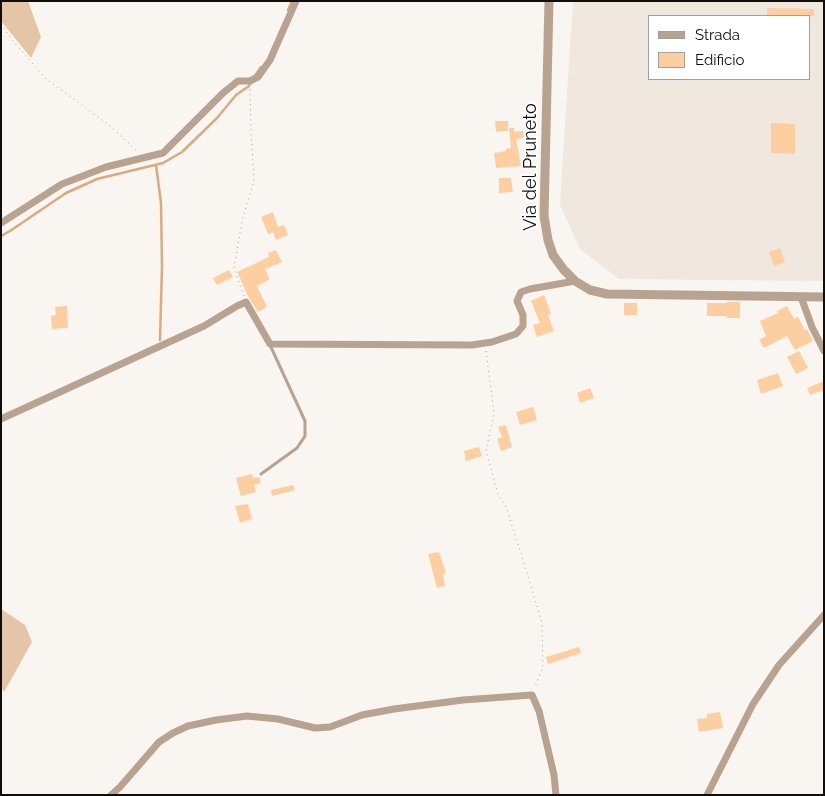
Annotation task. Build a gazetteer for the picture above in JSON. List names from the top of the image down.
{
  "streets": {
    "street": ["Via del Pruneto"]
  },
  "legend": ["Strada", "Edificio"]
}
